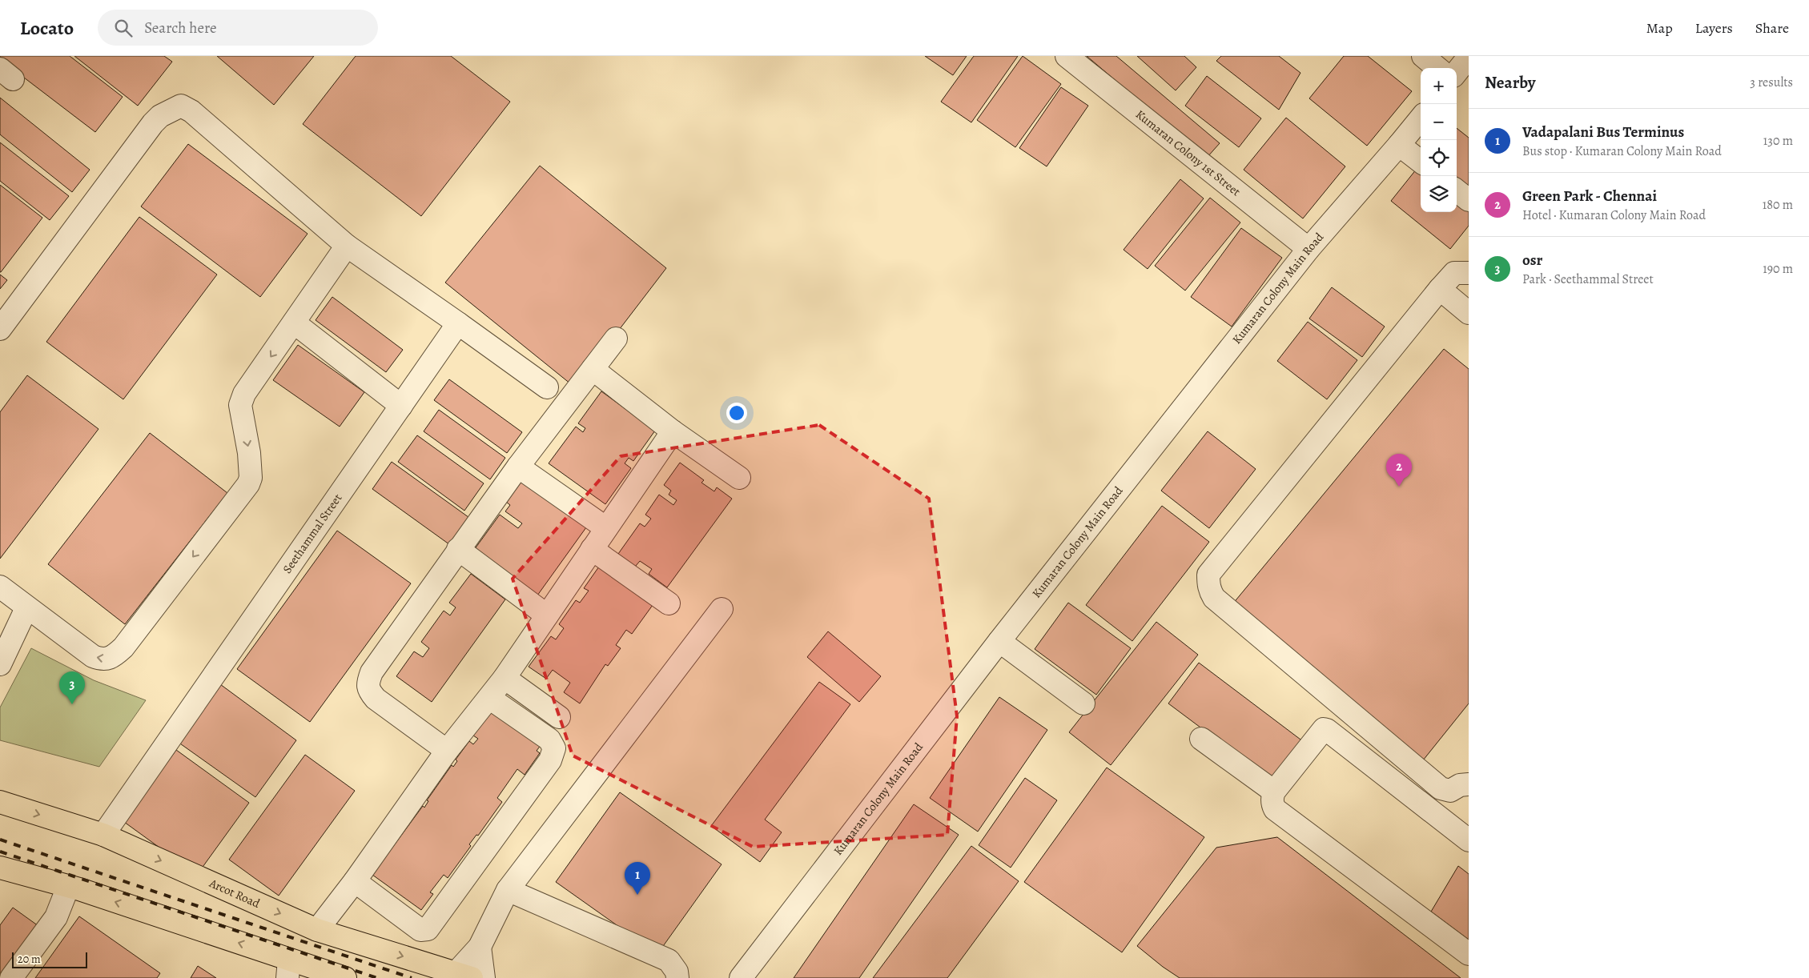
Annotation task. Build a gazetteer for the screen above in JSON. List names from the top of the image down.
{
  "streets": {
    "main road": ["Arcot Road"],
    "street": ["Kumaran Colony 1st Street", "Kumaran Colony Main Road", "Seethammal Street"]
  },
  "crossings": [
    ["Kumaran Colony 1st Street", "Kumaran Colony Main Road"],
    ["Seethammal Street", "Arcot Road"]
  ],
  "scale_bar": "20 m",
  "page": {
    "header": "Locato",
    "search": "Search here",
    "nav": ["Map", "Layers", "Share"],
    "heading": ["Nearby", "3 results"],
    "map_buttons": ["+", "−"],
    "list": [
      {
        "mark": "1",
        "name": "Vadapalani Bus Terminus",
        "note": "Bus stop · Kumaran Colony Main Road",
        "value": "130 m"
      },
      {
        "mark": "2",
        "name": "Green Park - Chennai",
        "note": "Hotel · Kumaran Colony Main Road",
        "value": "180 m"
      },
      {
        "mark": "3",
        "name": "osr",
        "note": "Park · Seethammal Street",
        "value": "190 m"
      }
    ],
    "pins": ["2", "3", "1"],
    "scale": "20 m"
  }
}
